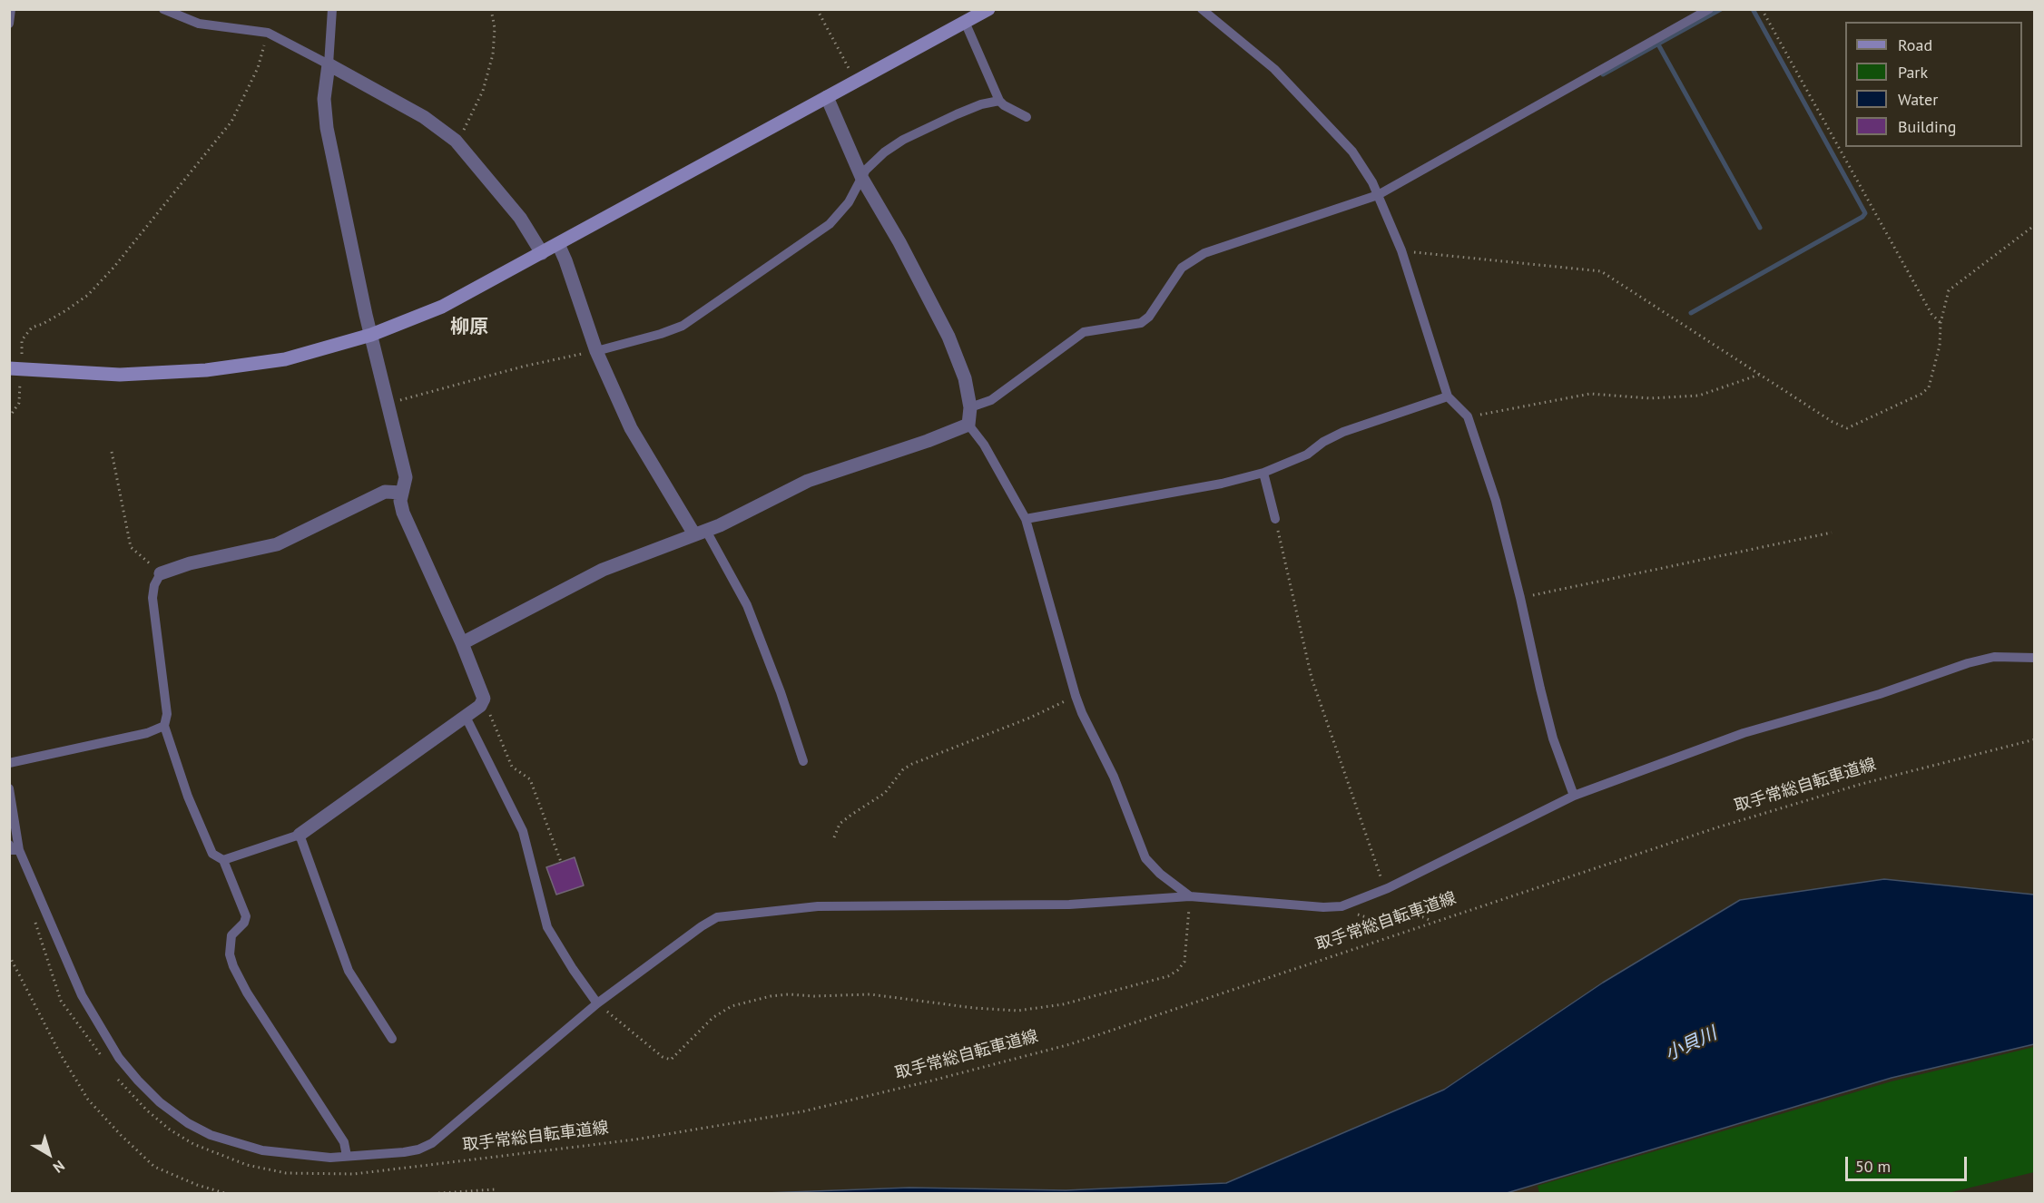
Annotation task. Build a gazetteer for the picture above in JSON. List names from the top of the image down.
{
  "streets": {
    "path": ["取手常総自転車道線"]
  },
  "districts": ["柳原"],
  "water": ["小貝川"],
  "legend": [
    "Road",
    "Park",
    "Water",
    "Building"
  ],
  "scale_bar": "50 m",
  "north": "bottom right"
}
